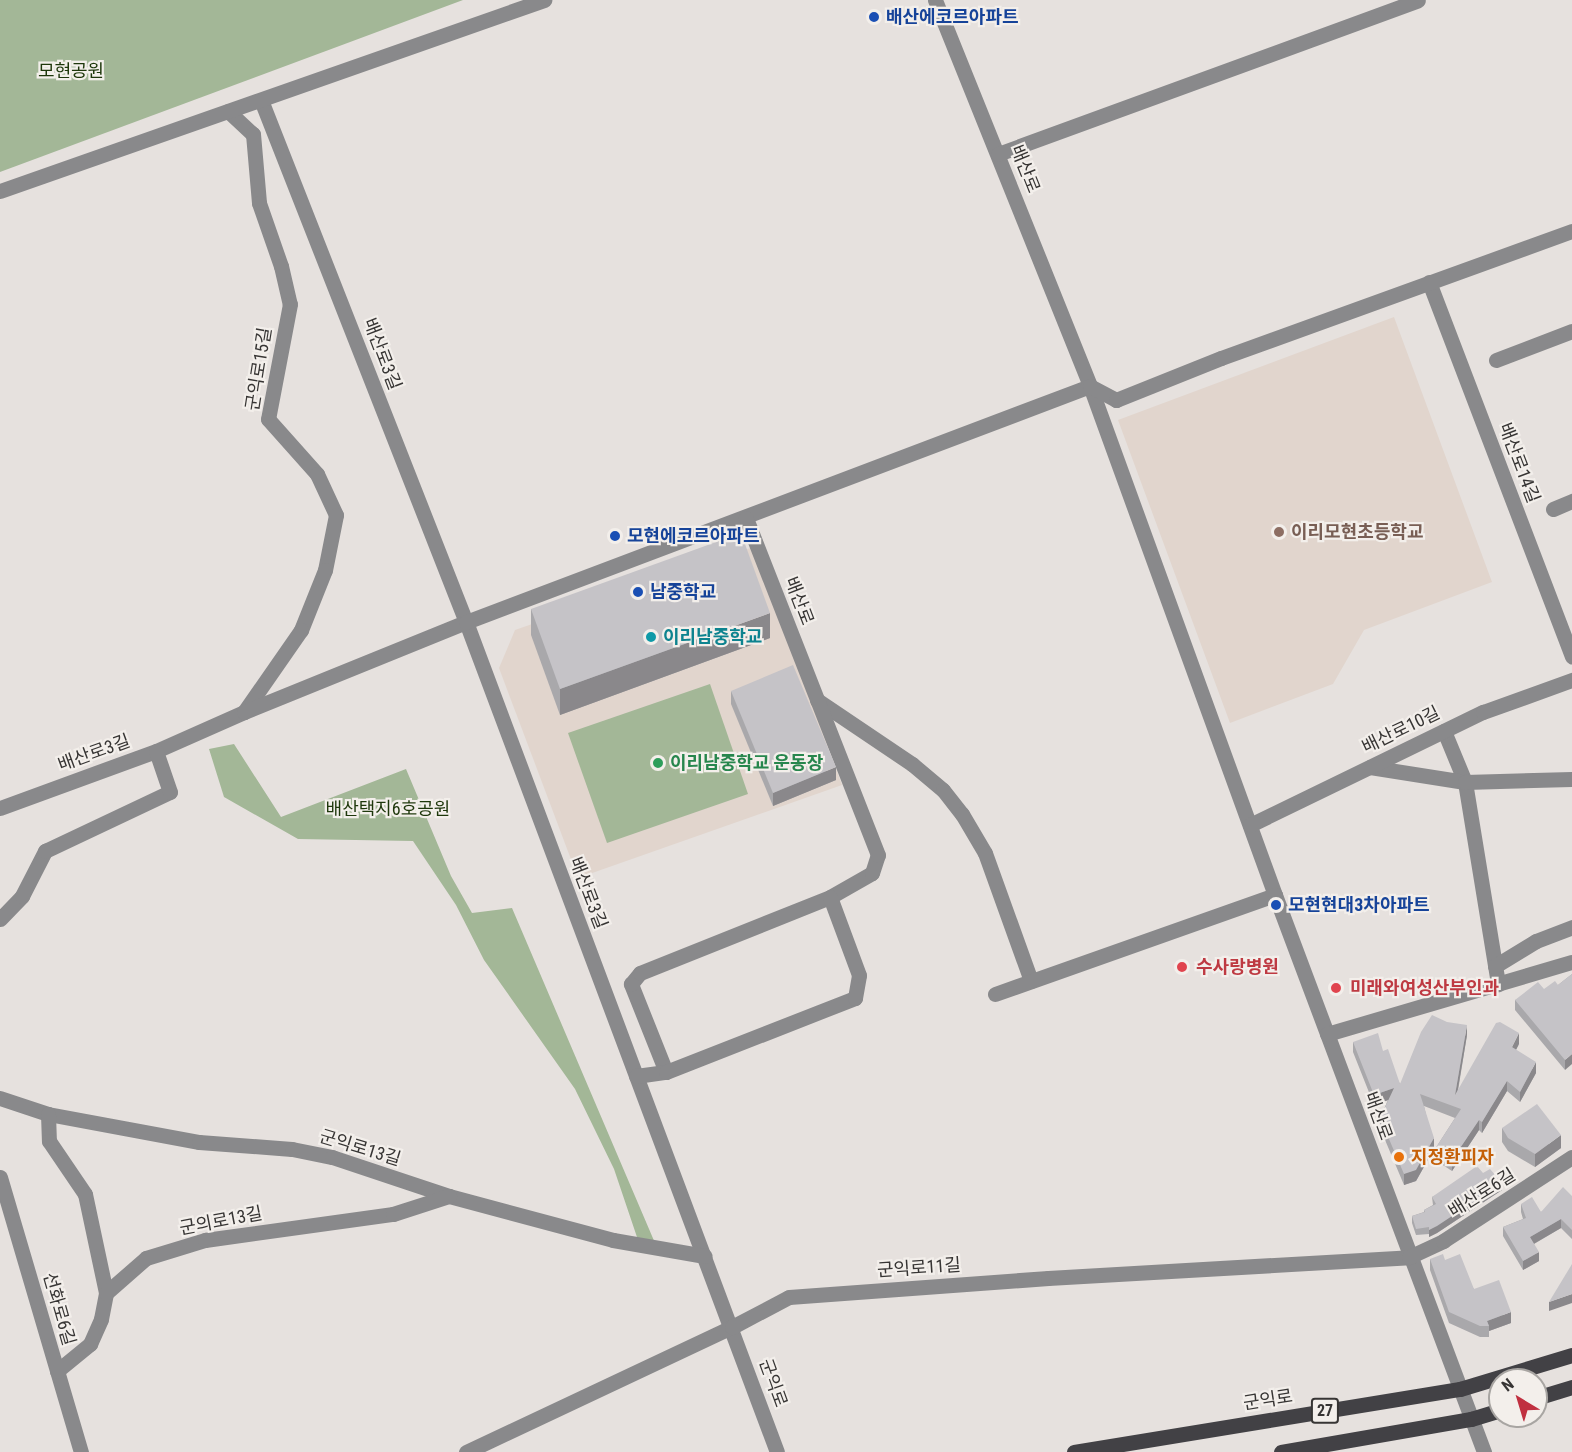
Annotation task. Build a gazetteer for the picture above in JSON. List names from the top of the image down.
{
  "streets": {
    "main road": ["군익로", "27"],
    "street": [
      "배산로",
      "배산로3길",
      "군익로15길",
      "배산로14길",
      "배산로10길",
      "군익로13길",
      "배산로6길",
      "군의로13길",
      "군익로11길",
      "선화로6길"
    ]
  },
  "crossings": [
    ["배산로", "배산로3길"],
    ["배산로", "배산로10길"],
    ["배산로", "배산로6길"],
    ["배산로", "군익로11길"],
    ["배산로", "군익로"],
    ["배산로", "27"],
    ["배산로3길", "군익로15길"],
    ["배산로3길", "군익로13길"],
    ["배산로3길", "군익로11길"],
    ["배산로3길", "군익로"],
    ["군익로13길", "군의로13길"],
    ["배산로6길", "군익로11길"],
    ["군익로11길", "군익로"]
  ],
  "parks": ["모현공원", "배산택지6호공원"],
  "places": [
    "배산에코르아파트",
    "이리모현초등학교",
    "모현에코르아파트",
    "남중학교",
    "이리남중학교",
    "이리남중학교 운동장",
    "모현현대3차아파트",
    "수사랑병원",
    "미래와여성산부인과",
    "지정환피자"
  ],
  "north": "top left"
}
